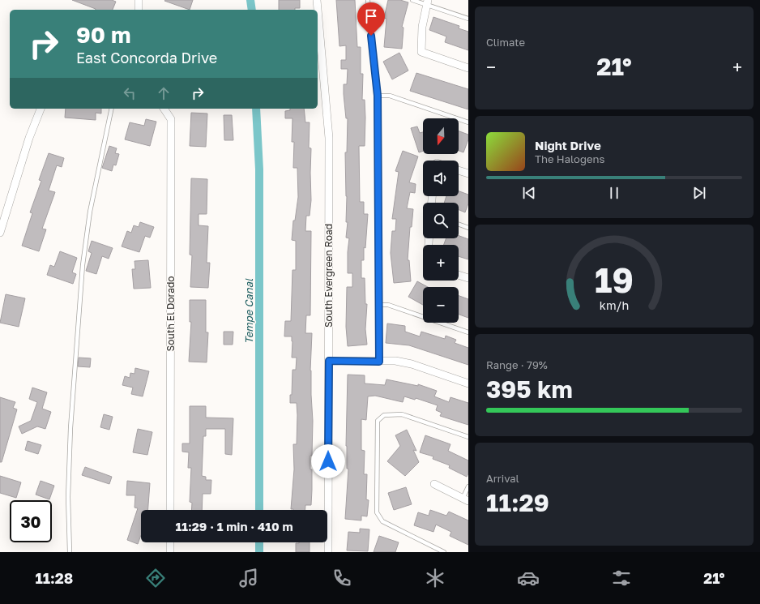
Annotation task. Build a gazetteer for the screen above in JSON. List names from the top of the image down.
{
  "streets": {
    "street": ["South Evergreen Road", "South El Dorado"]
  },
  "water": ["Tempe Canal"],
  "north": "bottom",
  "page": {
    "tile": [
      "Climate",
      ["Range · 79%", "395 km"],
      ["Arrival", "11:29"]
    ],
    "turn": ["90 m", "East Concorda Drive"],
    "heat": ["−", "21°", "+"],
    "map_buttons": ["+", "−"],
    "song": ["Night Drive", "The Halogens"],
    "limit": "30",
    "trip": "11:29 · 1 min · 410 m",
    "tabs": ["11:28", "21°"],
    "gauge": ["19", "km/h"]
  }
}
